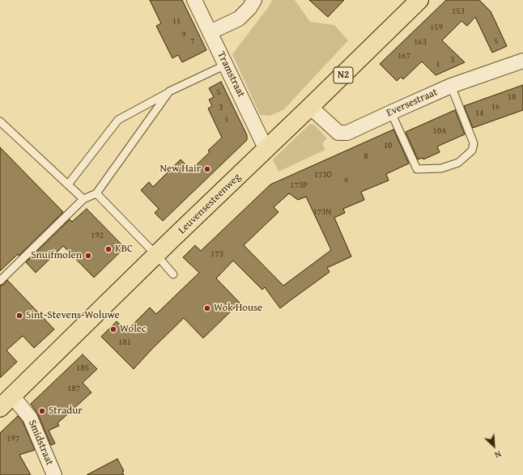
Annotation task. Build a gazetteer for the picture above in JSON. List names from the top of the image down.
{
  "streets": {
    "main road": ["N2", "Leuvensesteenweg"],
    "street": ["Tramstraat", "Eversestraat", "Smidstraat"]
  },
  "crossings": [
    ["Tramstraat", "Leuvensesteenweg"],
    ["Eversestraat", "Leuvensesteenweg"],
    ["Leuvensesteenweg", "Smidstraat"]
  ],
  "places": [
    "New Hair",
    "KBC",
    "Snuifmolen",
    "Wok House",
    "Sint-Stevens-Woluwe",
    "Wolec",
    "Stradur"
  ],
  "house_numbers": [
    "153",
    "11",
    "159",
    "9",
    "7",
    "5",
    "163",
    "167",
    "3",
    "1",
    "5",
    "18",
    "16",
    "3",
    "14",
    "1",
    "10A",
    "10",
    "8",
    "173O",
    "6",
    "173P",
    "173N",
    "192",
    "173",
    "181",
    "185",
    "187",
    "197"
  ],
  "north": "bottom right"
}
